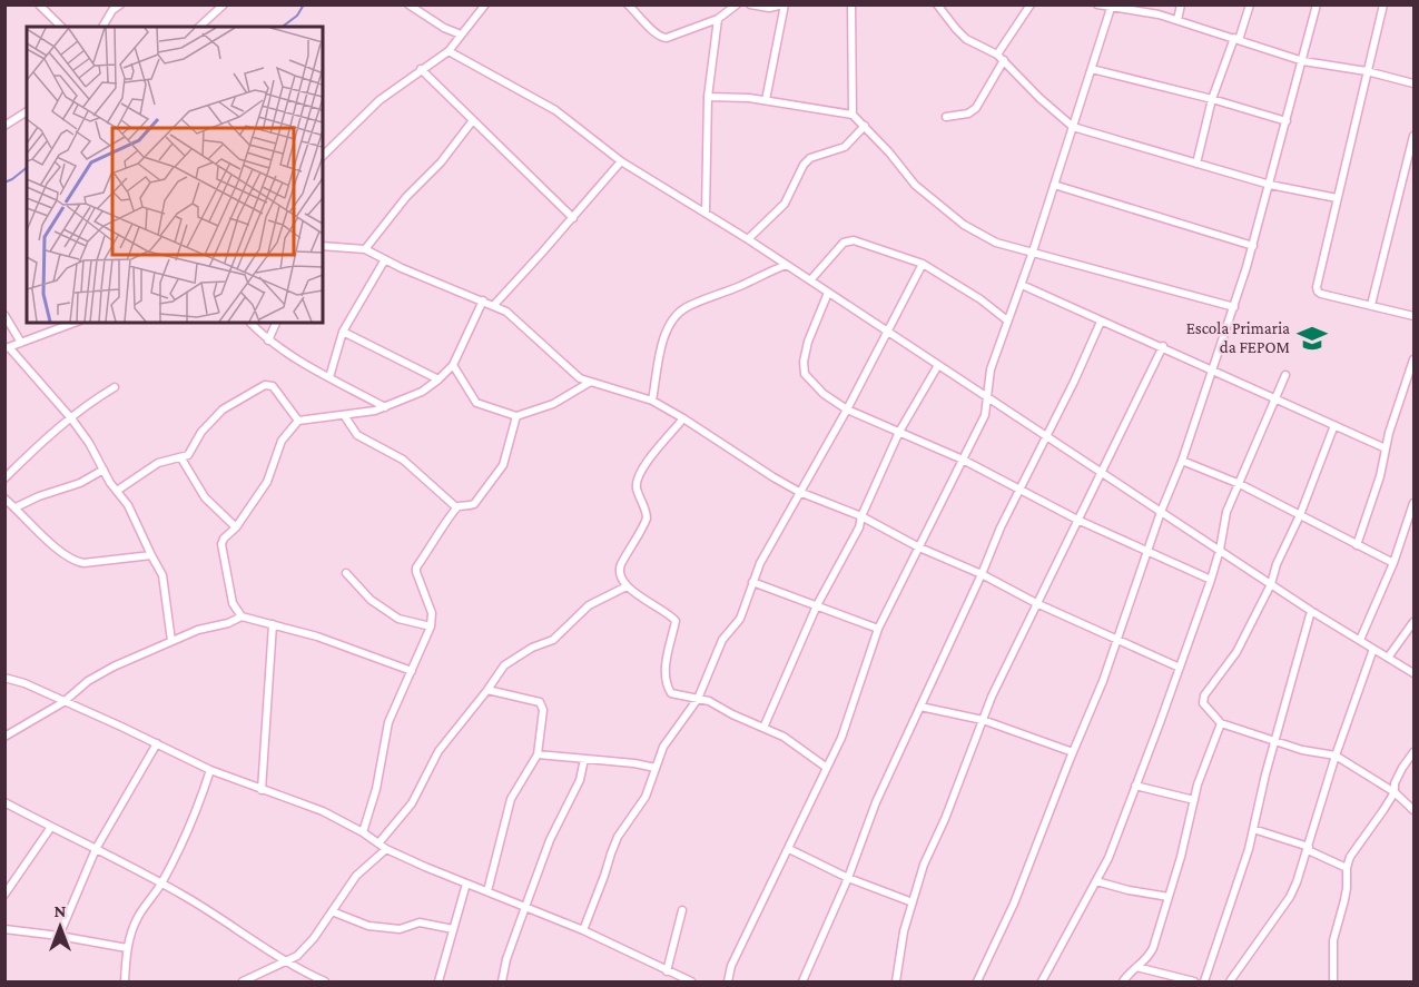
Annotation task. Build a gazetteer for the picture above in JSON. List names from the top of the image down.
{
  "places": {
    "school or university": ["Escola Primaria da FEPOM"]
  },
  "north": "top"
}
